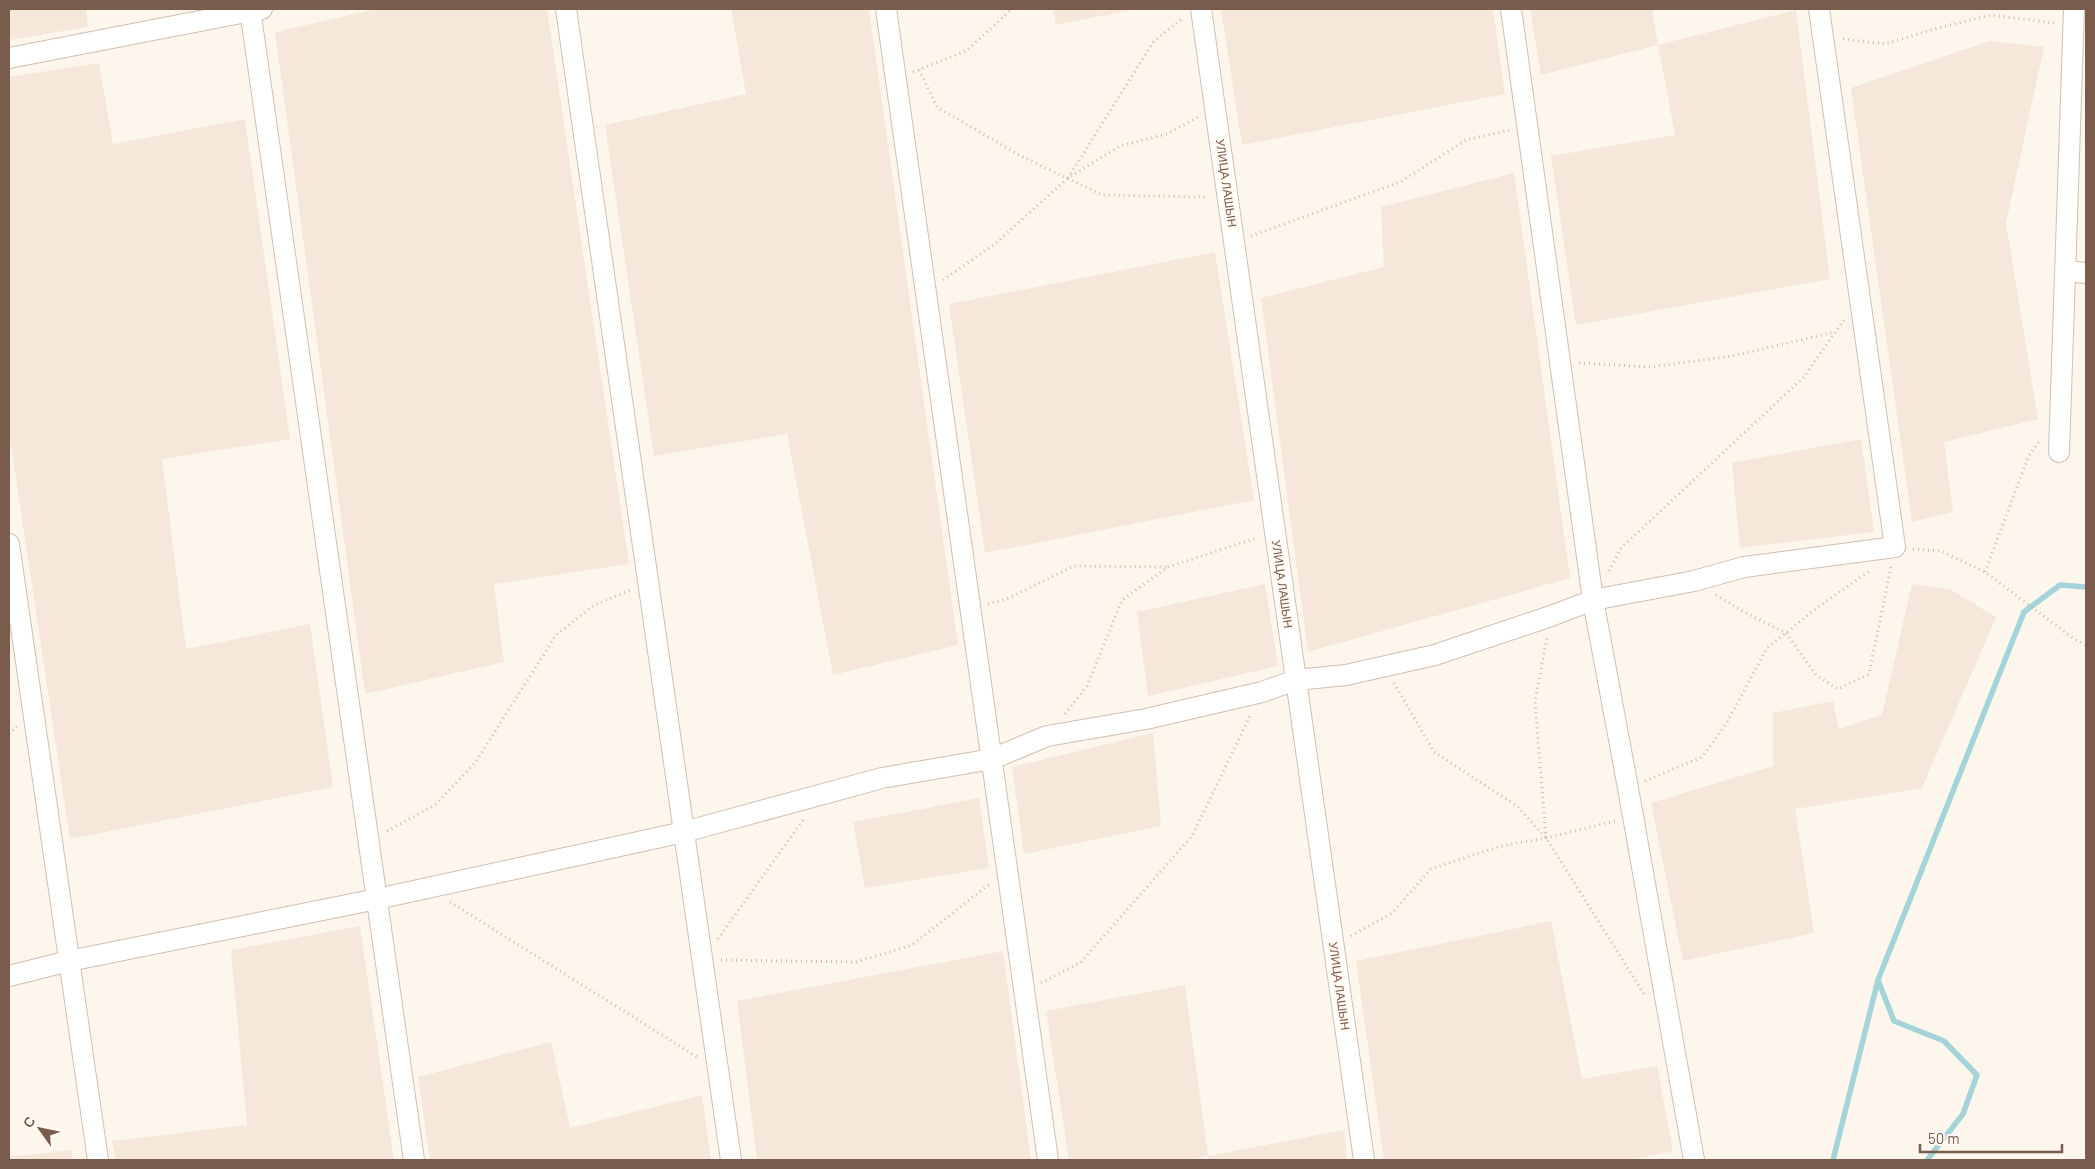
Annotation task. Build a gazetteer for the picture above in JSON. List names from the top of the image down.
{
  "streets": {
    "street": ["УЛИЦА ЛАШЫН"]
  },
  "scale_bar": "50 m",
  "north": "top left"
}
